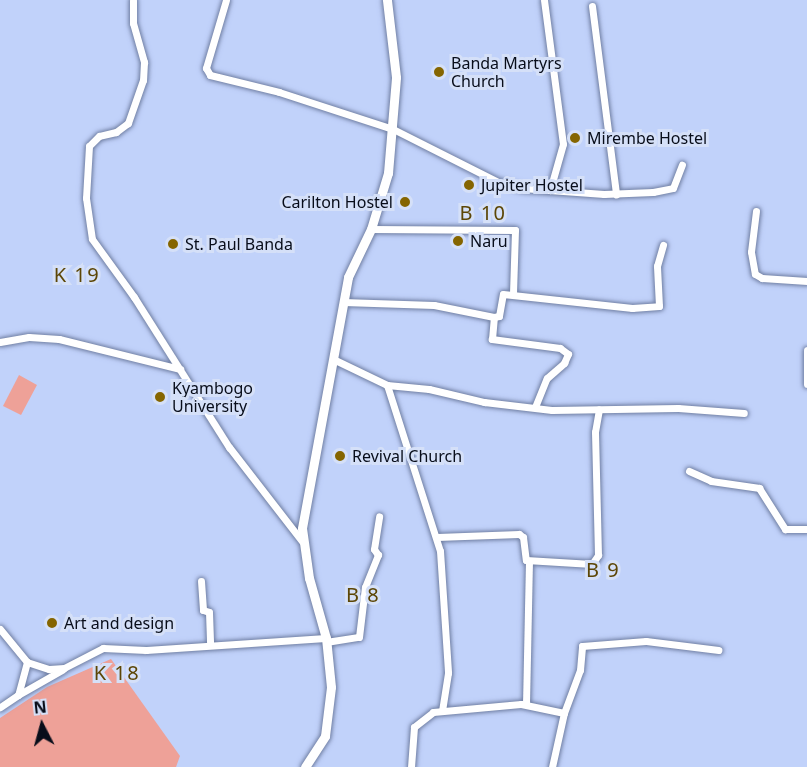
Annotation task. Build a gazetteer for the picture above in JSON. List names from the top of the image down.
{
  "districts": [
    "B 10",
    "K 19",
    "B 9",
    "B 8",
    "K 18"
  ],
  "places": [
    "Banda Martyrs Church",
    "Mirembe Hostel",
    "Jupiter Hostel",
    "Carilton Hostel",
    "Naru",
    "St. Paul Banda",
    "Kyambogo University",
    "Revival Church",
    "Art and design"
  ],
  "north": "top"
}
